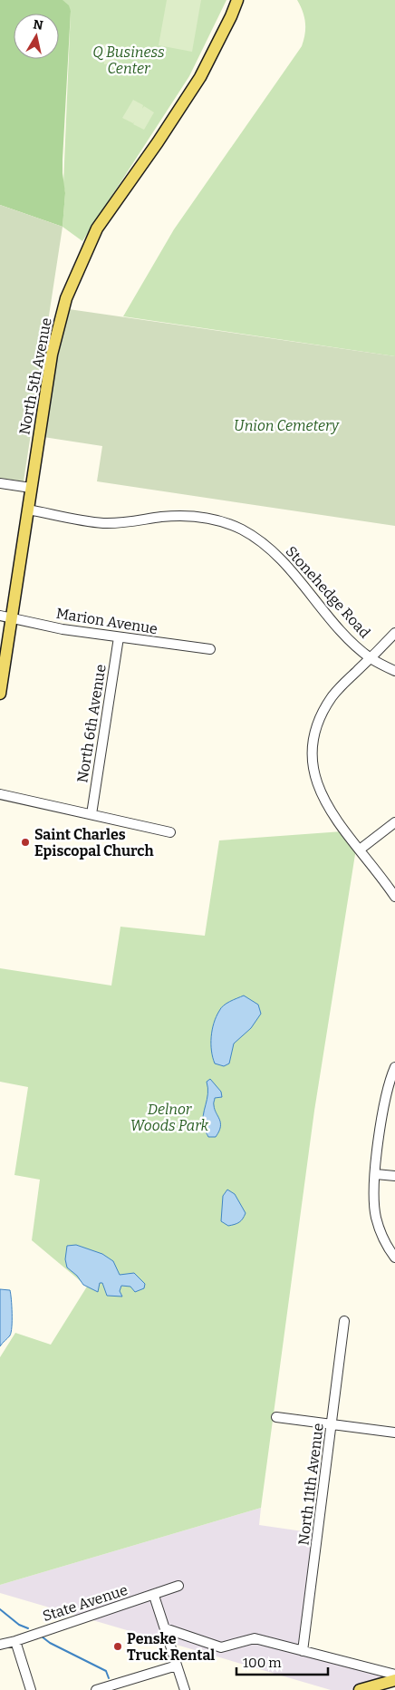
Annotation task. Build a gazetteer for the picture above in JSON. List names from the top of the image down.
{
  "streets": {
    "main road": ["North 5th Avenue"],
    "street": [
      "Stonehedge Road",
      "Marion Avenue",
      "North 6th Avenue",
      "North 11th Avenue",
      "State Avenue"
    ]
  },
  "crossings": [
    ["North 5th Avenue", "Stonehedge Road"],
    ["North 5th Avenue", "Marion Avenue"],
    ["Marion Avenue", "North 6th Avenue"]
  ],
  "parks": ["Q Business Center", "Union Cemetery", "Delnor Woods Park"],
  "places": ["Saint Charles Episcopal Church", "Penske Truck Rental"],
  "scale_bar": "100 m",
  "north": "top"
}
